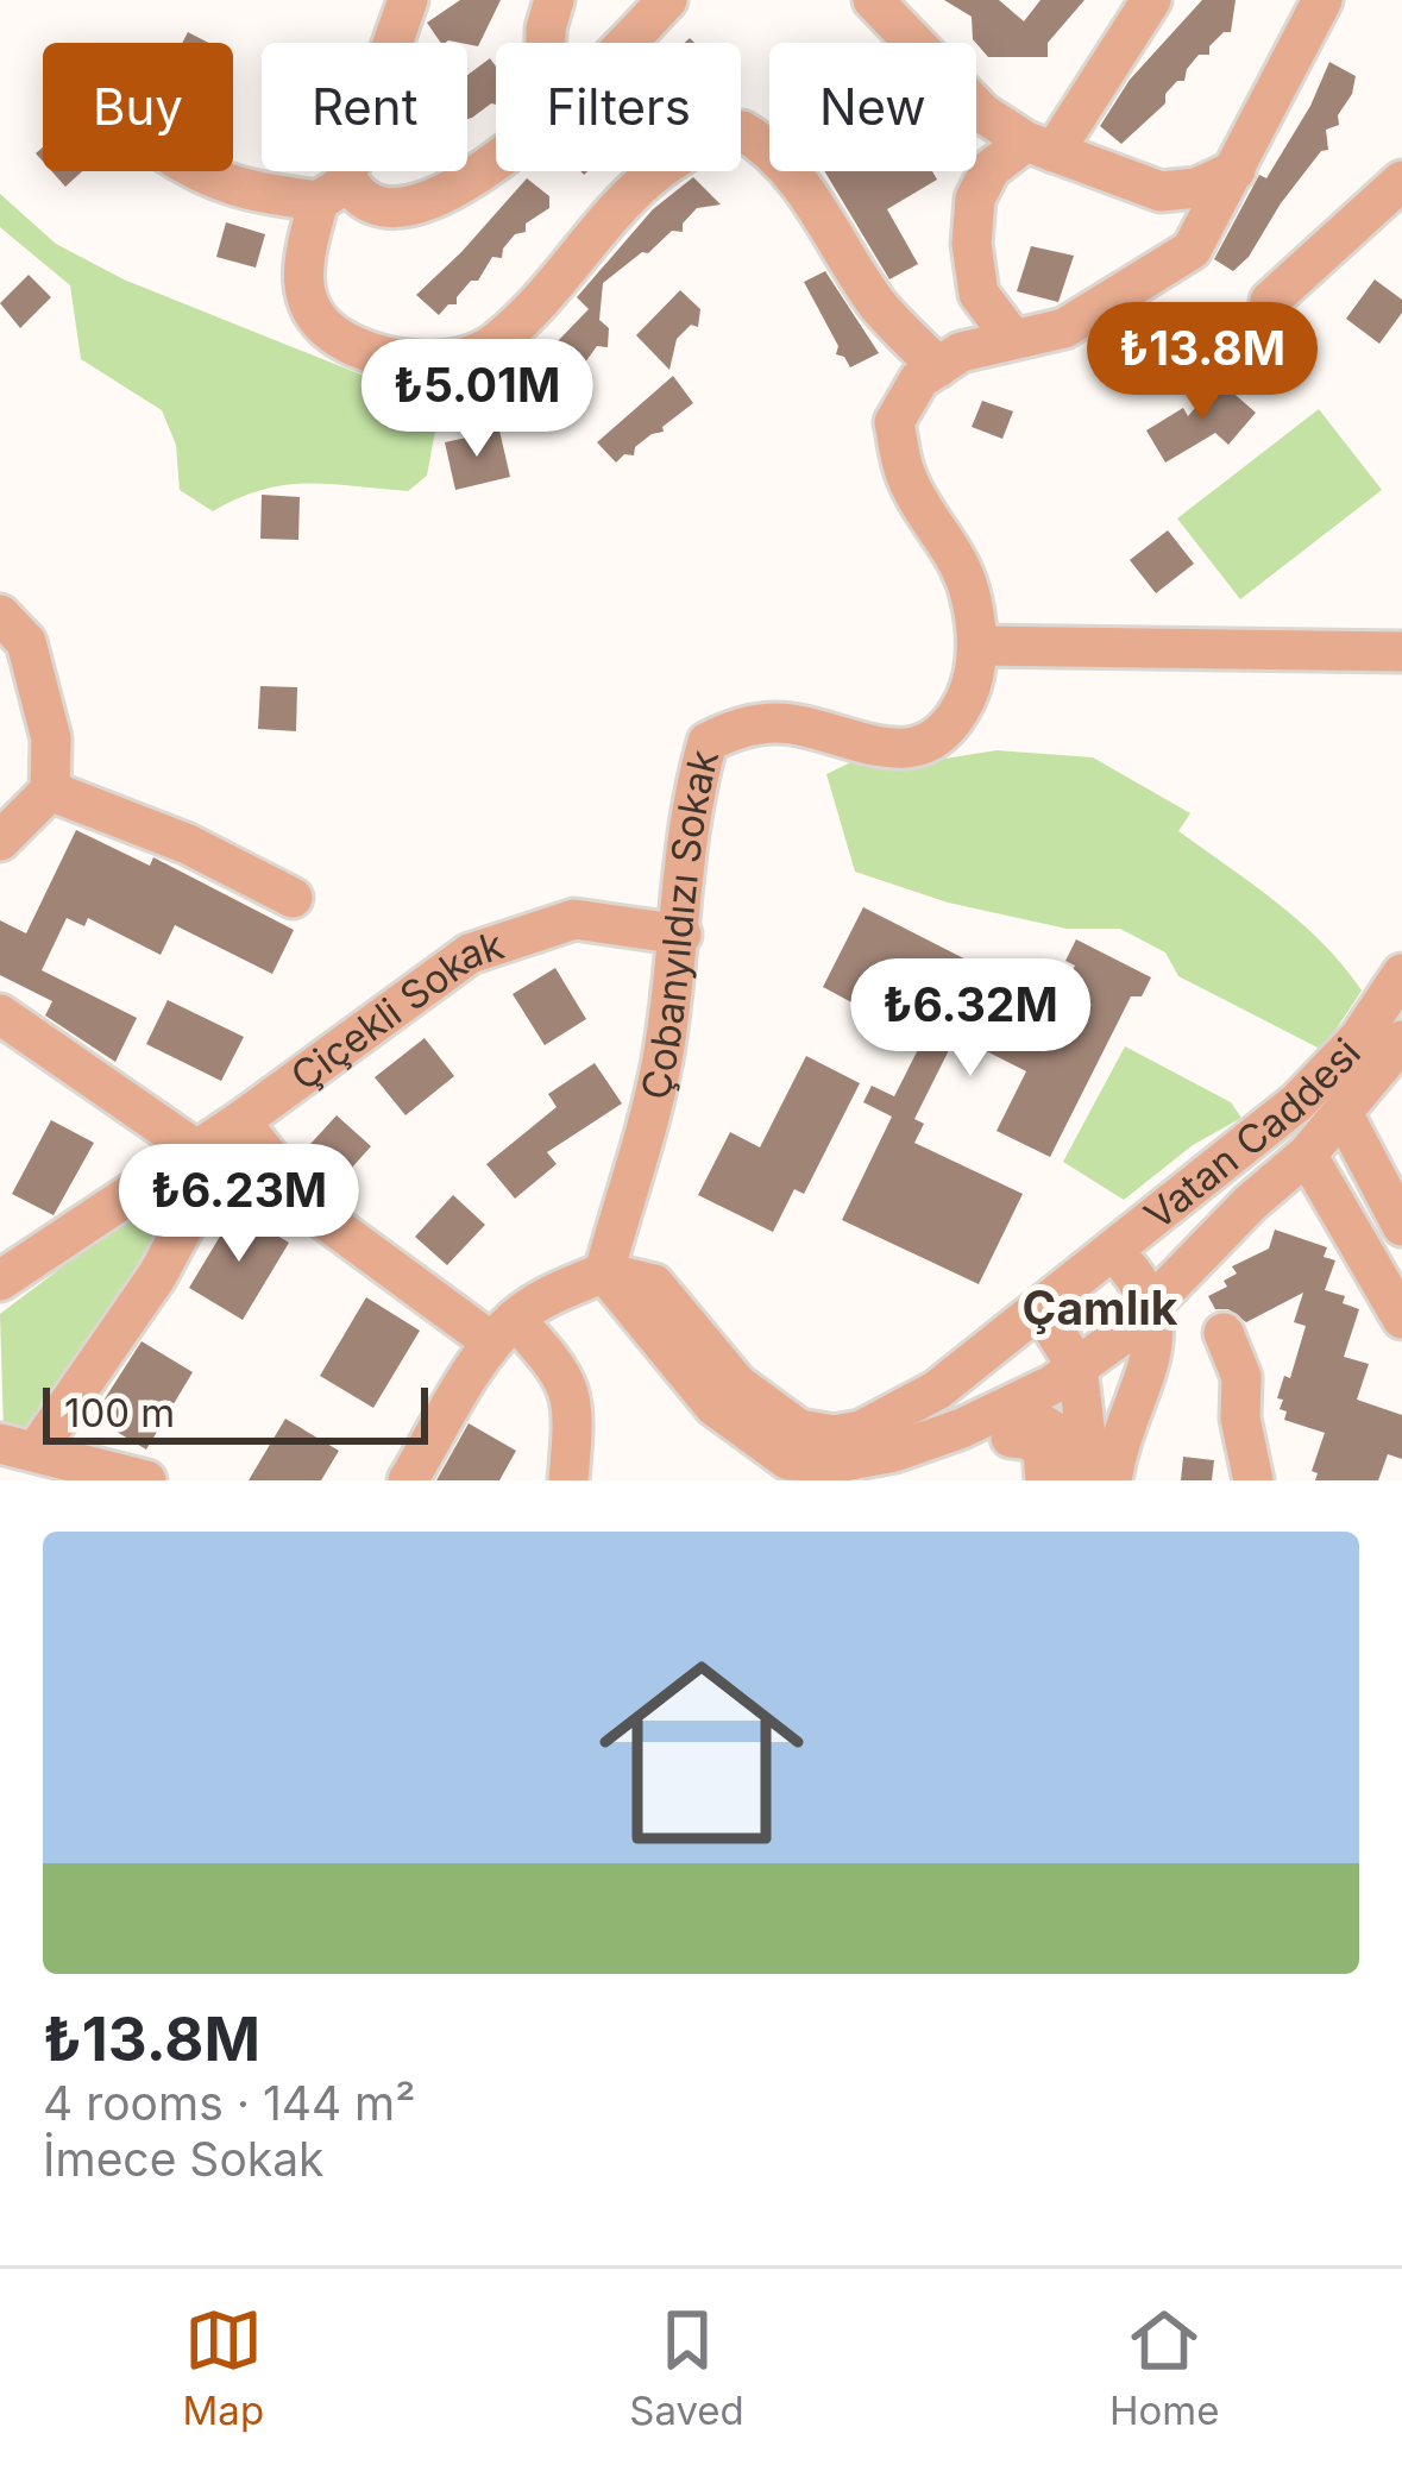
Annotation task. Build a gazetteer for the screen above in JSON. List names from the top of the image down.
{
  "streets": {
    "street": ["Çobanyıldızı Sokak", "Çiçekli Sokak", "Vatan Caddesi"]
  },
  "crossings": [
    ["Çobanyıldızı Sokak", "Çiçekli Sokak"],
    ["Çobanyıldızı Sokak", "Vatan Caddesi"]
  ],
  "districts": ["Çamlık"],
  "scale_bar": "100 m",
  "page": {
    "chip": [
      "Buy",
      "Rent",
      "Filters",
      "New"
    ],
    "price": [
      "₺13.8M",
      "₺5.01M",
      "₺6.32M",
      "₺6.23M"
    ],
    "scale": "100 m",
    "list": [
      {
        "name": "₺13.8M",
        "note": "4 rooms · 144 m² · İmece Sokak"
      }
    ],
    "tabs": ["Map", "Saved", "Home"]
  }
}
